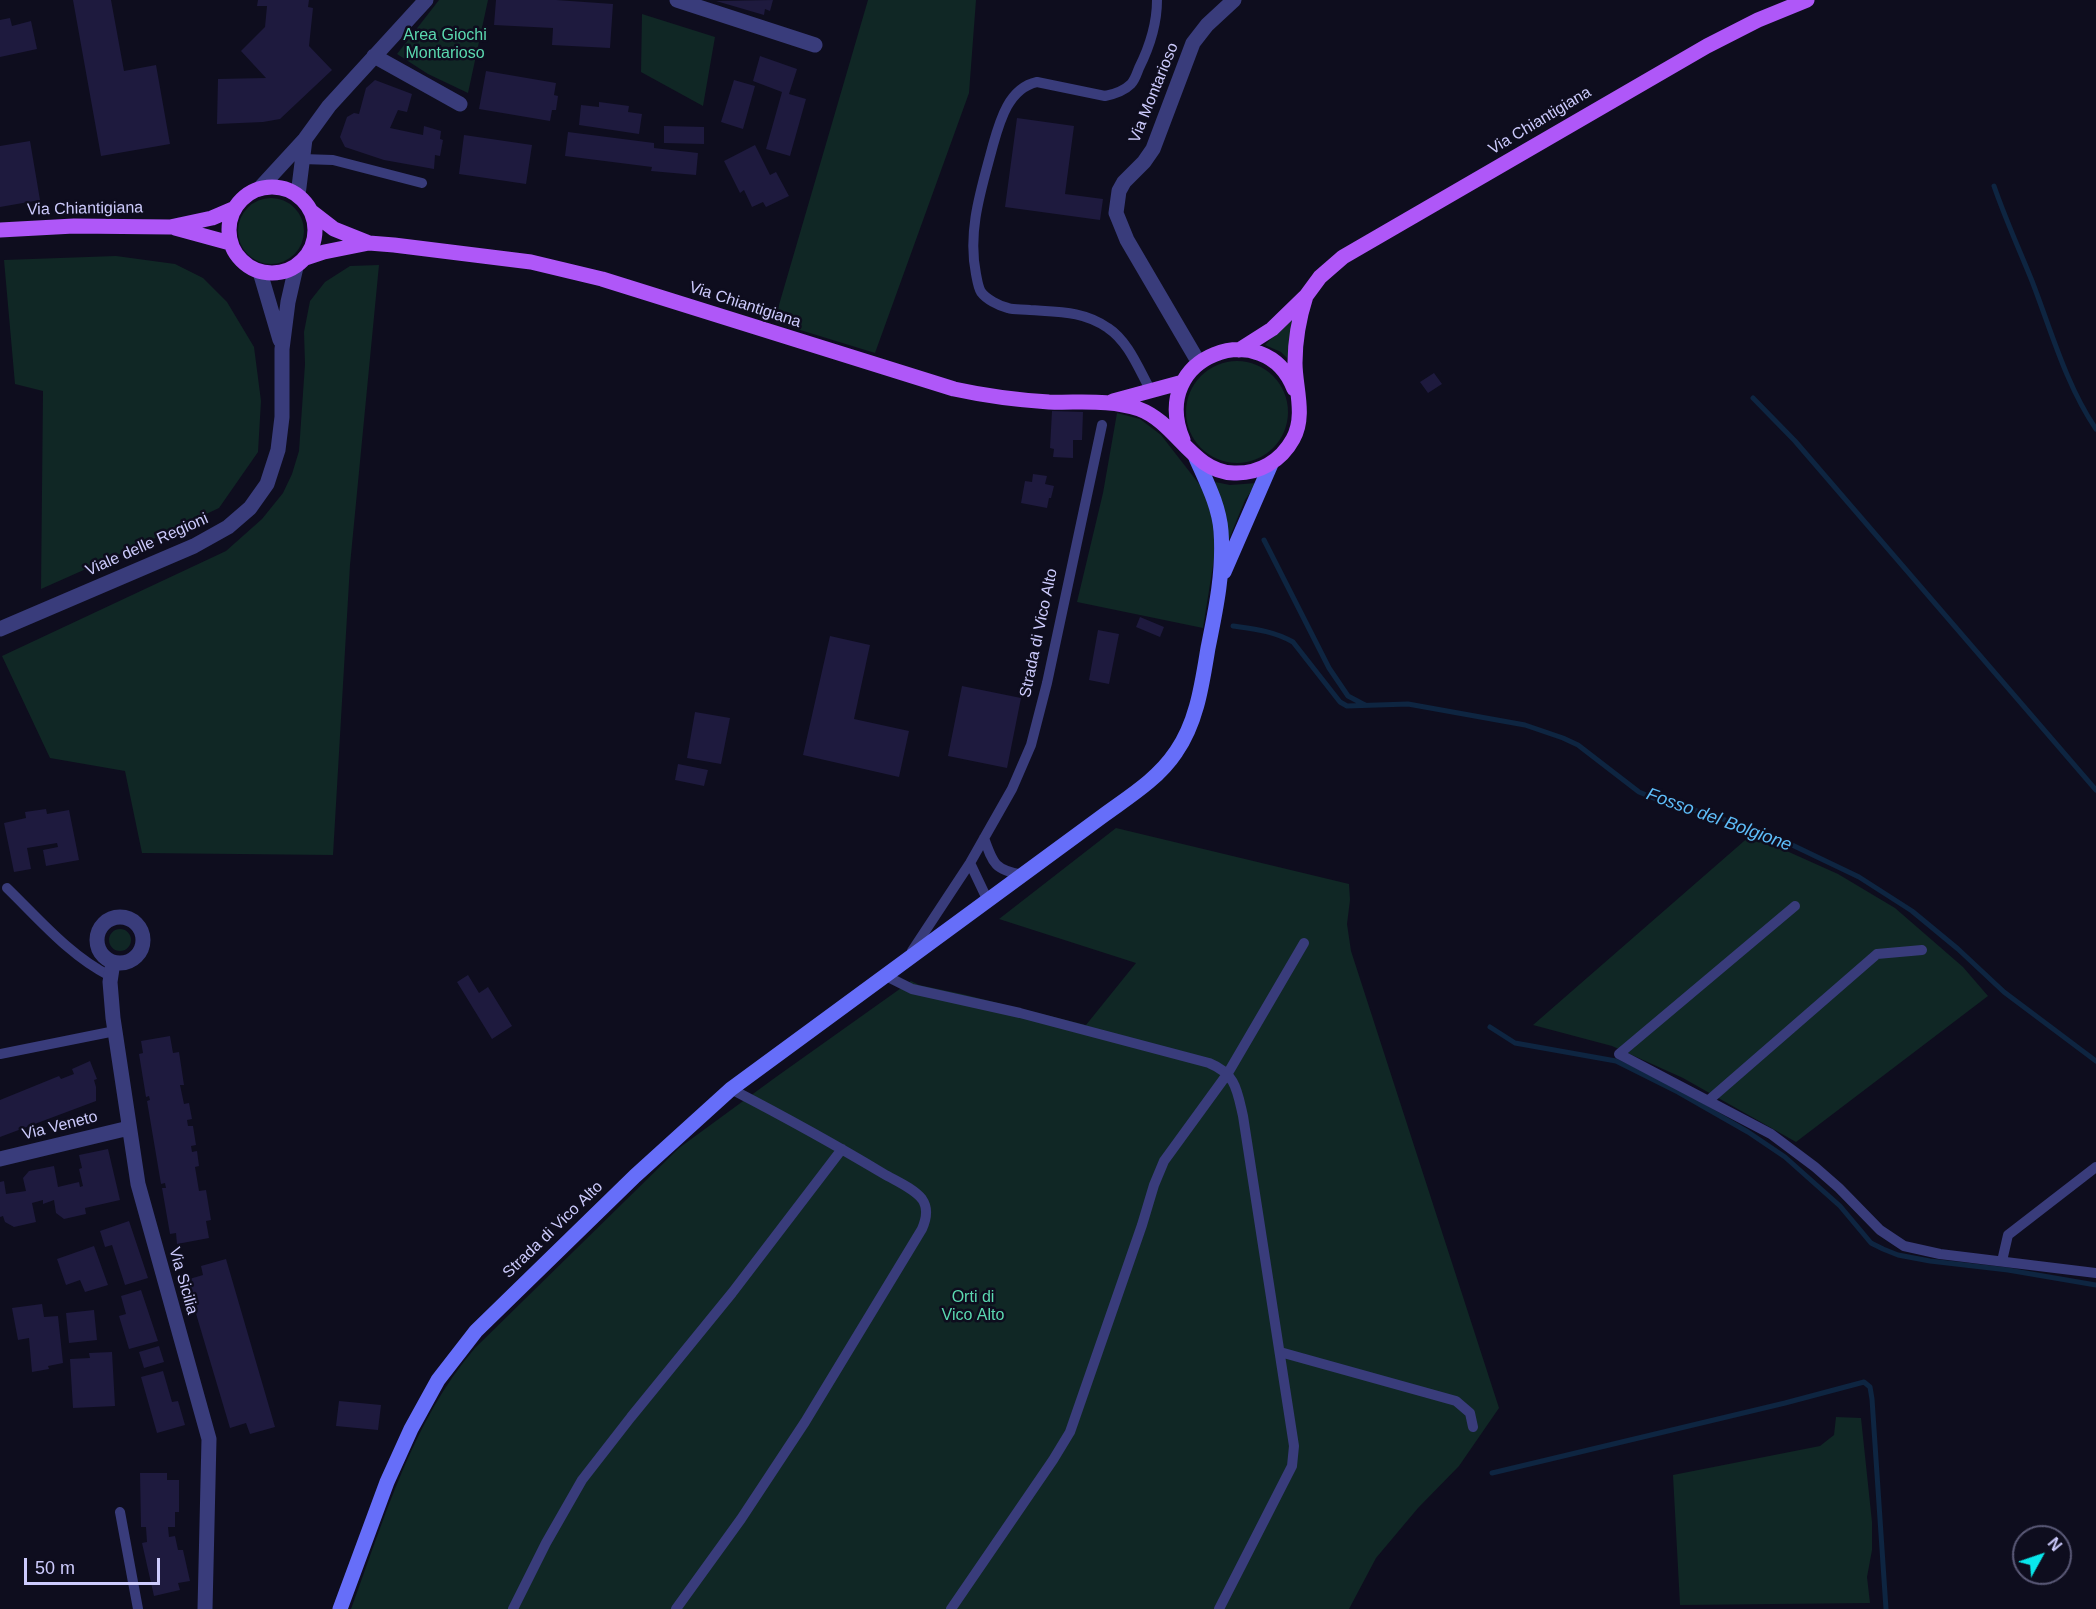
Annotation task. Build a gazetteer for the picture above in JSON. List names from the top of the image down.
{
  "streets": {
    "main road": ["Via Chiantigiana"],
    "street": [
      "Via Montarioso",
      "Viale delle Regioni",
      "Strada di Vico Alto",
      "Via Veneto",
      "Via Sicilia"
    ]
  },
  "crossings": [
    ["Via Montarioso", "Via Chiantigiana"],
    ["Via Montarioso", "Strada di Vico Alto"],
    ["Via Chiantigiana", "Viale delle Regioni"],
    ["Via Chiantigiana", "Strada di Vico Alto"],
    ["Via Veneto", "Via Sicilia"]
  ],
  "water": ["Fosso del Bolgione"],
  "parks": ["Area Giochi Montarioso", "Orti di Vico Alto"],
  "scale_bar": "50 m",
  "north": "top right"
}
